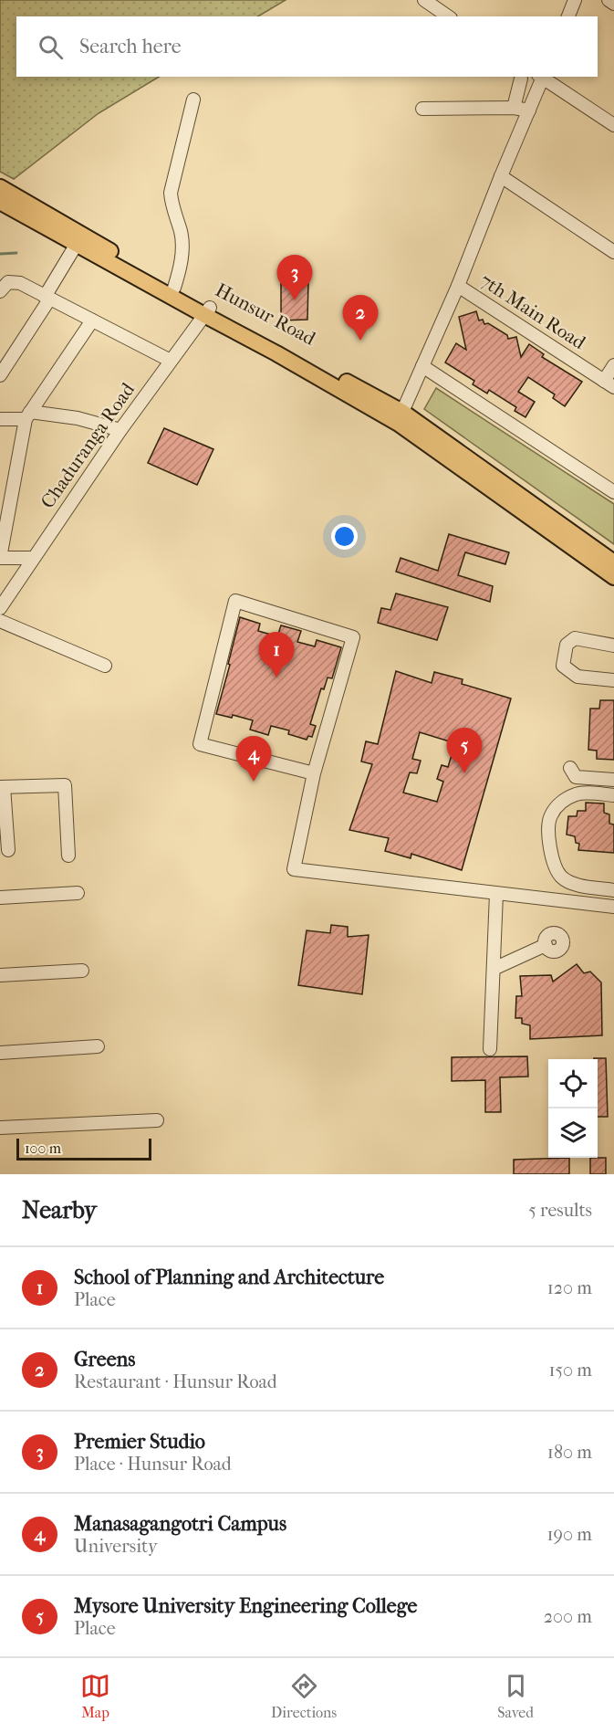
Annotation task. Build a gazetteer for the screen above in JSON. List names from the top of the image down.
{
  "streets": {
    "main road": ["Hunsur Road"],
    "street": ["7th Main Road", "Chaduranga Road"]
  },
  "crossings": [
    ["Hunsur Road", "Chaduranga Road"]
  ],
  "scale_bar": "100 m",
  "page": {
    "search": "Search here",
    "pins": [
      "3",
      "2",
      "1",
      "5",
      "4"
    ],
    "scale": "100 m",
    "heading": ["Nearby", "5 results"],
    "list": [
      {
        "mark": "1",
        "name": "School of Planning and Architecture",
        "note": "Place",
        "value": "120 m"
      },
      {
        "mark": "2",
        "name": "Greens",
        "note": "Restaurant · Hunsur Road",
        "value": "150 m"
      },
      {
        "mark": "3",
        "name": "Premier Studio",
        "note": "Place · Hunsur Road",
        "value": "180 m"
      },
      {
        "mark": "4",
        "name": "Manasagangotri Campus",
        "note": "University",
        "value": "190 m"
      },
      {
        "mark": "5",
        "name": "Mysore University Engineering College",
        "note": "Place",
        "value": "200 m"
      }
    ],
    "nav": ["Map", "Directions", "Saved"]
  }
}
